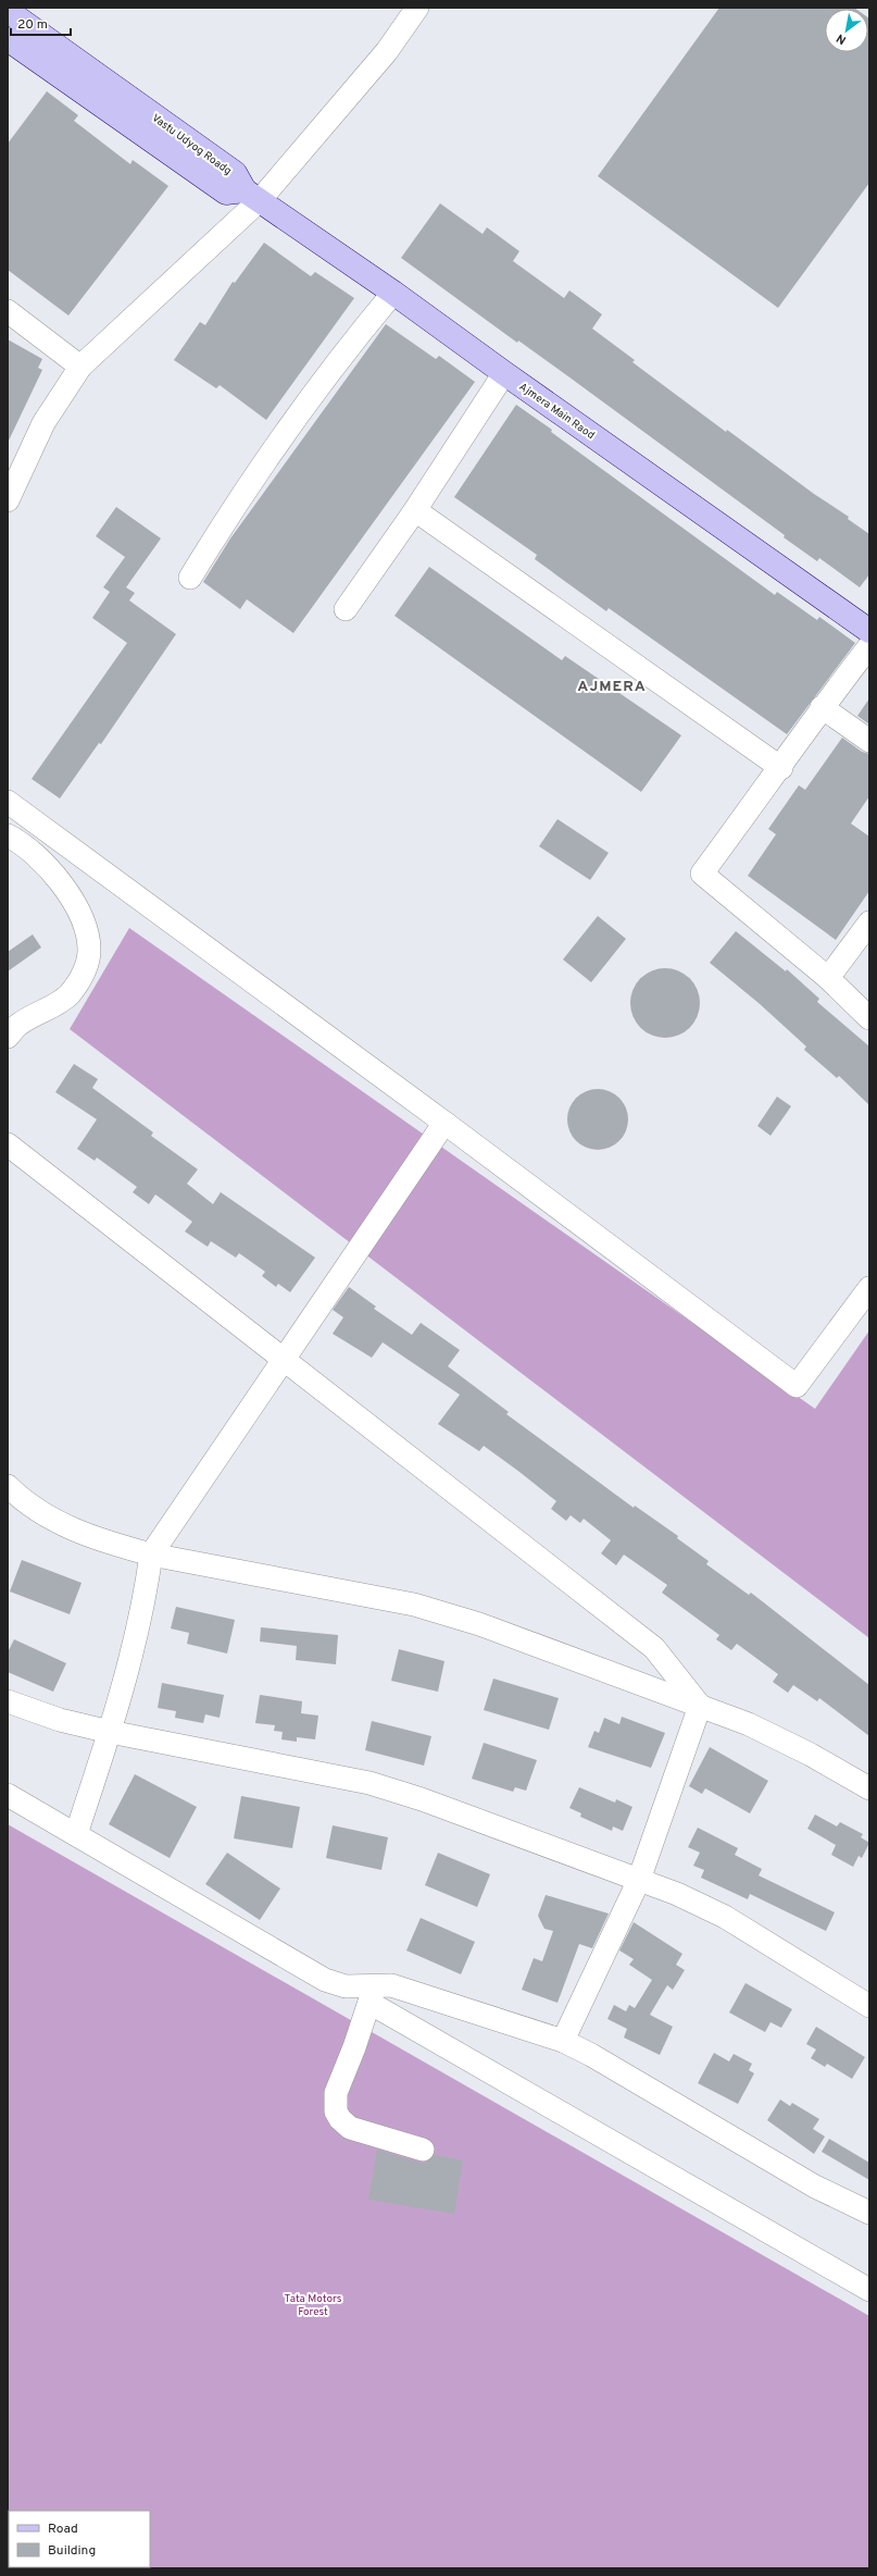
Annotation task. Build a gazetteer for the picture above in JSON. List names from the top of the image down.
{
  "streets": {
    "street": ["Vastu Udyog Roadg", "Ajmera Main Raod"]
  },
  "crossings": [
    ["Vastu Udyog Roadg", "Ajmera Main Raod"]
  ],
  "districts": ["AJMERA"],
  "parks": ["Tata Motors Forest"],
  "legend": ["Road", "Building"],
  "scale_bar": "20 m",
  "north": "bottom left"
}
